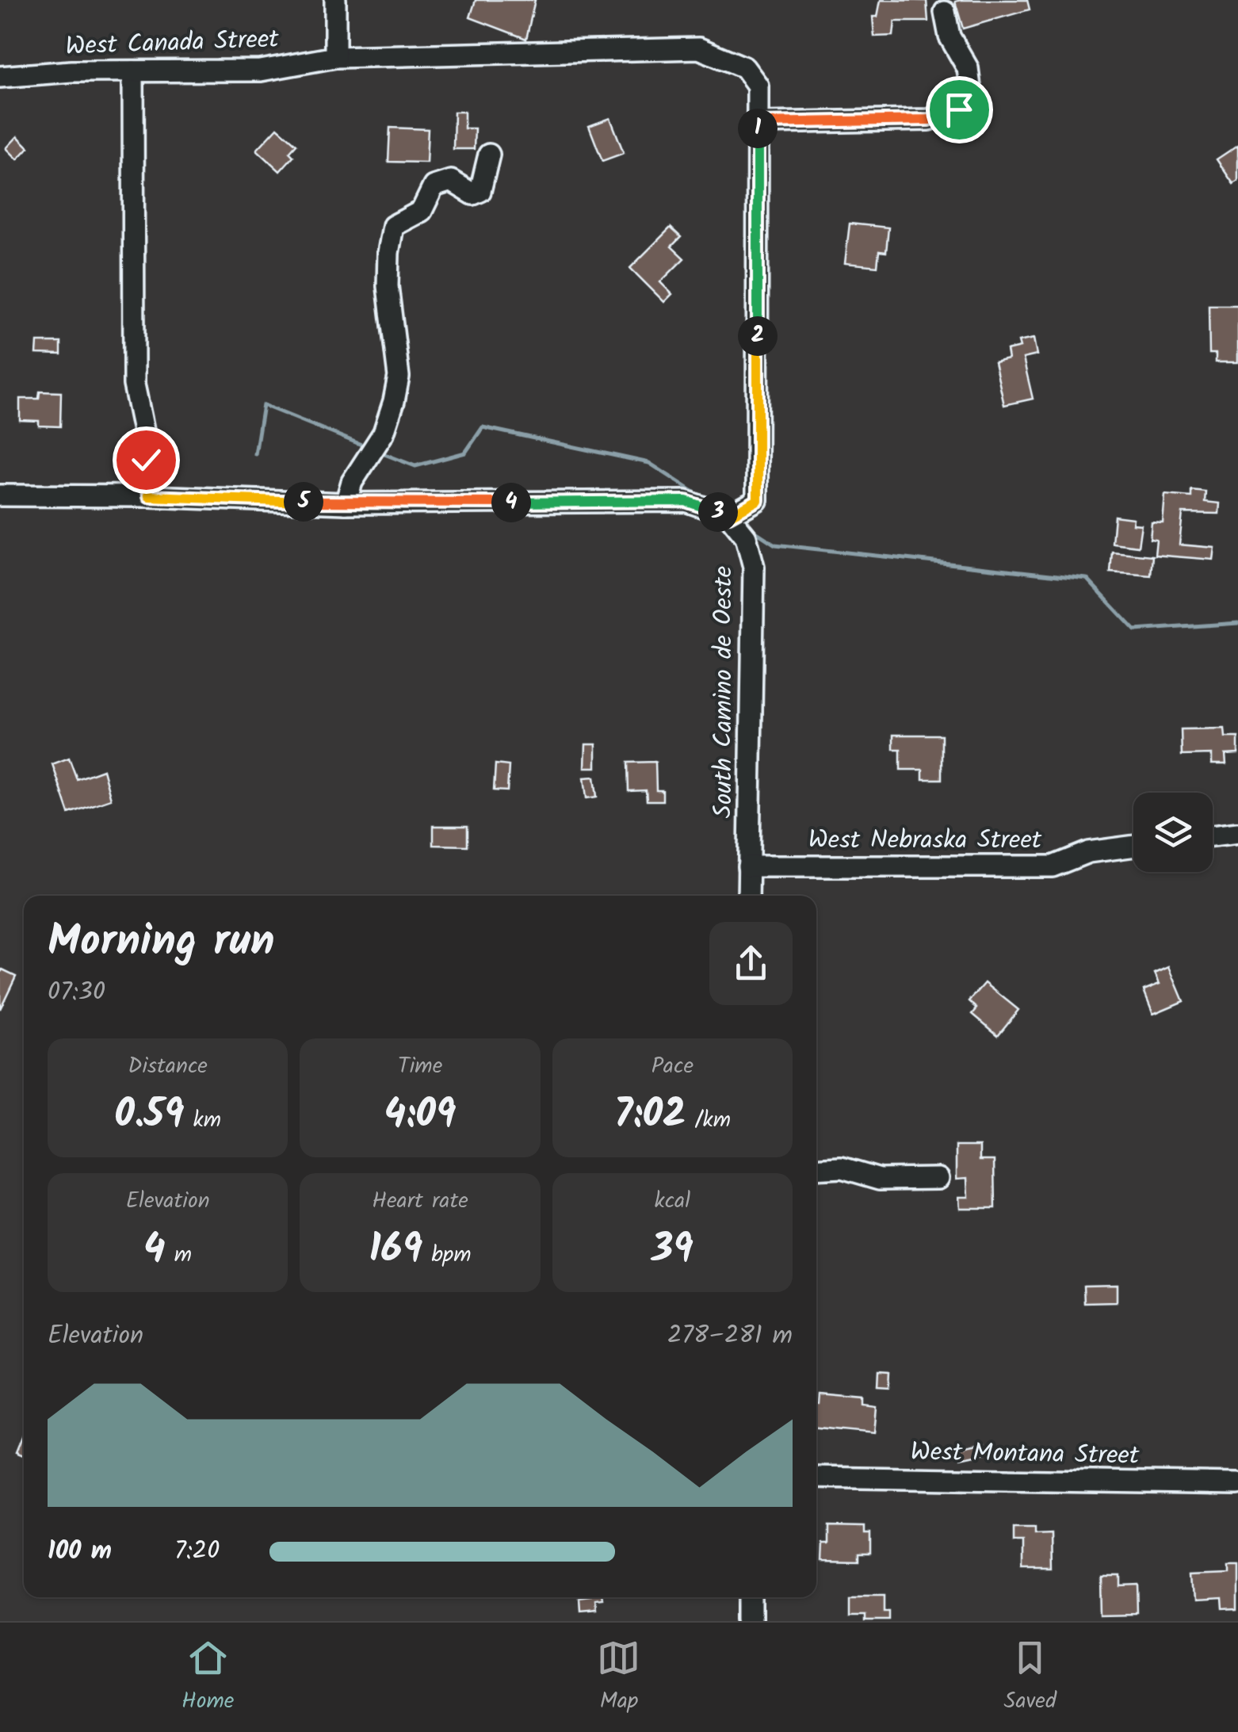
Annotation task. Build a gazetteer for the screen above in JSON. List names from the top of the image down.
{
  "streets": {
    "street": [
      "West Canada Street",
      "South Camino de Oeste",
      "West Nebraska Street",
      "West Montana Street"
    ]
  },
  "crossings": [
    ["South Camino de Oeste", "West Nebraska Street"]
  ],
  "page": {
    "pins": [
      "1",
      "2",
      "5",
      "4",
      "3"
    ],
    "heading": ["Morning run", "07:30"],
    "stats": [
      ["Distance", "0.59 km"],
      ["Time", "4:09"],
      ["Pace", "7:02 /km"],
      ["Elevation", "4 m"],
      ["Heart rate", "169 bpm"],
      ["kcal", "39"]
    ],
    "chart": ["Elevation", "278–281 m"],
    "list": [
      {
        "name": "100 m",
        "note": "7:20"
      }
    ],
    "tabs": ["Home", "Map", "Saved"]
  }
}
